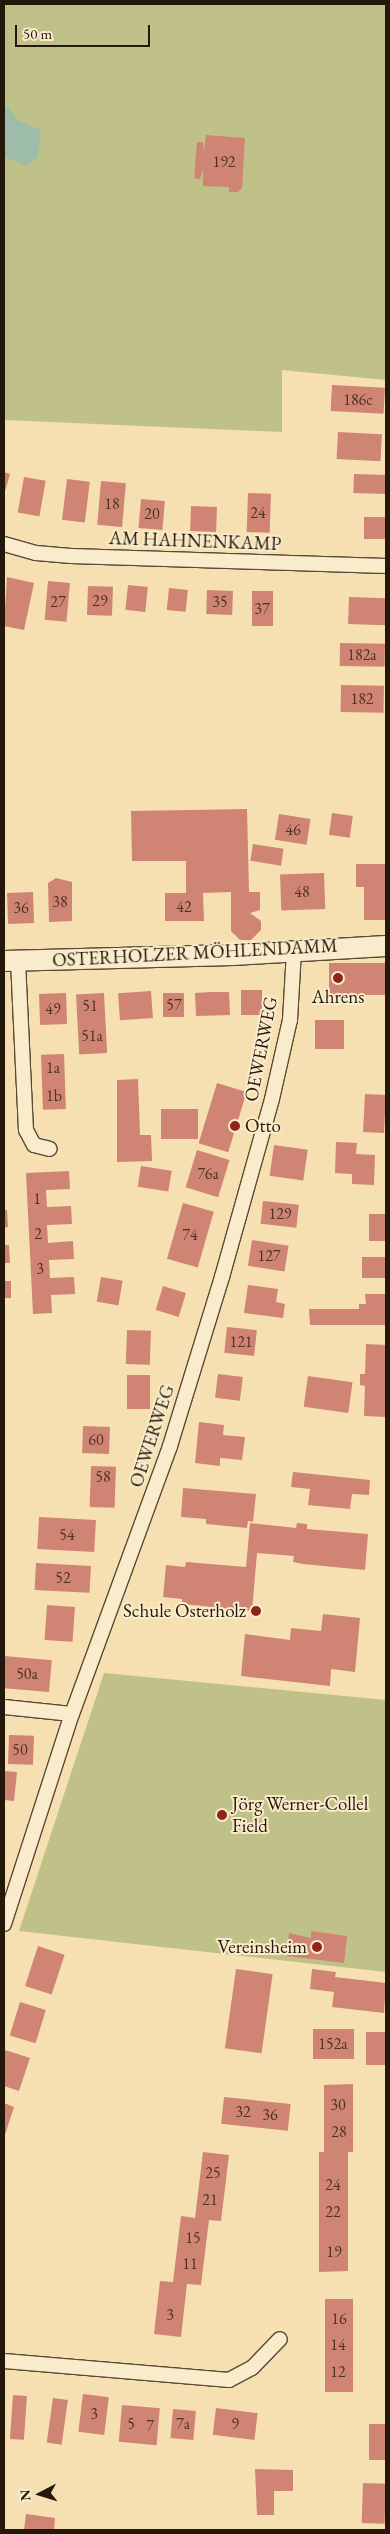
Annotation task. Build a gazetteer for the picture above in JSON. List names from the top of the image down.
{
  "streets": {
    "main road": ["OSTERHOLZER MÖHLENDAMM"],
    "street": ["AM HAHNENKAMP", "OEWERWEG"]
  },
  "crossings": [
    ["OSTERHOLZER MÖHLENDAMM", "OEWERWEG"]
  ],
  "places": [
    "Ahrens",
    "Otto",
    "Schule Osterholz",
    "Jörg Werner-Collel Field",
    "Vereinsheim"
  ],
  "house_numbers": [
    "192",
    "186c",
    "18",
    "24",
    "20",
    "29",
    "27",
    "35",
    "37",
    "182a",
    "182",
    "46",
    "48",
    "38",
    "42",
    "36",
    "57",
    "51",
    "49",
    "51a",
    "1a",
    "1b",
    "76a",
    "1",
    "129",
    "2",
    "74",
    "127",
    "3",
    "121",
    "60",
    "58",
    "54",
    "52",
    "50a",
    "50",
    "152a",
    "30",
    "32",
    "36",
    "28",
    "25",
    "24",
    "21",
    "22",
    "15",
    "19",
    "11",
    "3",
    "16",
    "14",
    "12",
    "3",
    "5",
    "7a",
    "9",
    "7"
  ],
  "scale_bar": "50 m",
  "north": "left"
}
